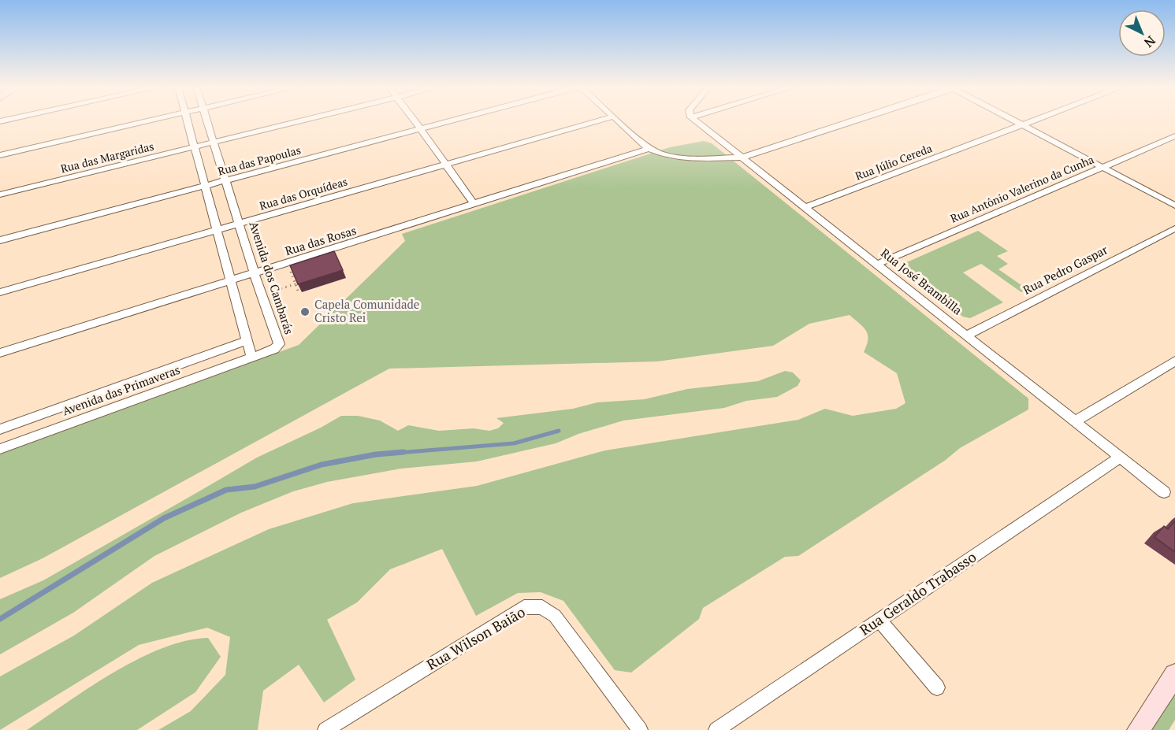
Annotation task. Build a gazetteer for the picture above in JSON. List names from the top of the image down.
{
  "streets": {
    "street": [
      "Rua das Margaridas",
      "Rua das Papoulas",
      "Rua Júlio Cereda",
      "Rua Antônio Valerino da Cunha",
      "Rua das Orquídeas",
      "Rua das Rosas",
      "Rua Pedro Gaspar",
      "Avenida dos Cambarás",
      "Rua José Brambilla",
      "Avenida das Primaveras",
      "Rua Geraldo Trabasso",
      "Rua Wilson Baião"
    ]
  },
  "crossings": [
    ["Rua das Margaridas", "Avenida dos Cambarás"],
    ["Rua das Papoulas", "Avenida dos Cambarás"],
    ["Rua Júlio Cereda", "Rua José Brambilla"],
    ["Rua Antônio Valerino da Cunha", "Rua José Brambilla"],
    ["Rua das Orquídeas", "Avenida dos Cambarás"],
    ["Rua das Rosas", "Avenida dos Cambarás"],
    ["Rua Pedro Gaspar", "Rua José Brambilla"],
    ["Avenida dos Cambarás", "Avenida das Primaveras"],
    ["Rua José Brambilla", "Rua Geraldo Trabasso"]
  ],
  "places": ["Capela Comunidade Cristo Rei"],
  "north": "bottom right"
}
